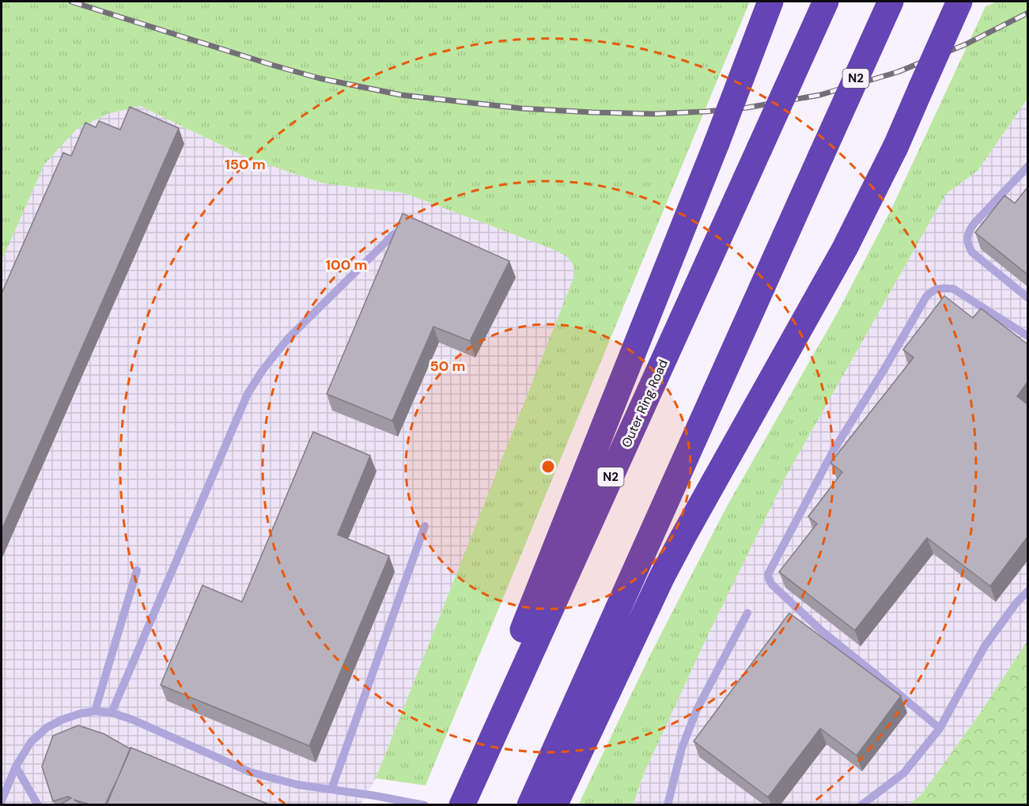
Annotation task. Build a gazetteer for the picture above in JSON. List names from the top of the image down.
{
  "streets": {
    "highway": ["N2", "Outer Ring Road"]
  },
  "rings": ["150 m", "100 m", "50 m"]
}
